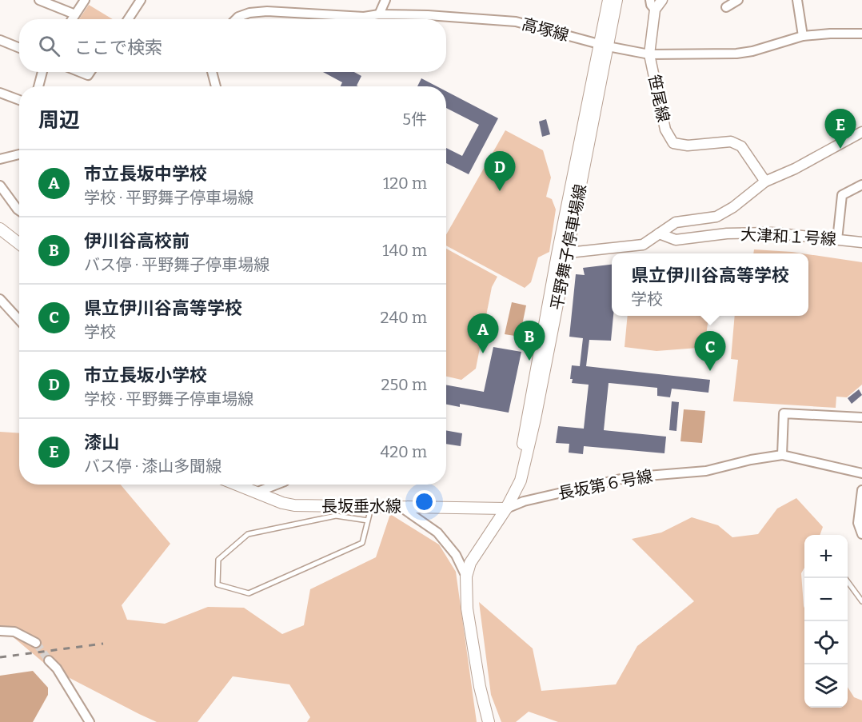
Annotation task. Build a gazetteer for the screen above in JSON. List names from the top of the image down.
{
  "streets": {
    "main road": ["平野舞子停車場線", "長坂垂水線"],
    "street": [
      "高塚線",
      "笹尾線",
      "大津和１号線",
      "長坂第６号線"
    ]
  },
  "crossings": [
    ["高塚線", "笹尾線"],
    ["高塚線", "平野舞子停車場線"],
    ["平野舞子停車場線", "長坂第６号線"],
    ["平野舞子停車場線", "長坂垂水線"],
    ["長坂第６号線", "長坂垂水線"]
  ],
  "page": {
    "search": "ここで検索",
    "heading": ["周辺", "5件"],
    "pins": [
      "E",
      "D",
      "A",
      "B",
      "C"
    ],
    "list": [
      {
        "mark": "A",
        "name": "市立長坂中学校",
        "note": "学校 · 平野舞子停車場線",
        "value": "120 m"
      },
      {
        "mark": "B",
        "name": "伊川谷高校前",
        "note": "バス停 · 平野舞子停車場線",
        "value": "140 m"
      },
      {
        "mark": "C",
        "name": "県立伊川谷高等学校",
        "note": "学校",
        "value": "240 m"
      },
      {
        "mark": "D",
        "name": "市立長坂小学校",
        "note": "学校 · 平野舞子停車場線",
        "value": "250 m"
      },
      {
        "mark": "E",
        "name": "漆山",
        "note": "バス停 · 漆山多聞線",
        "value": "420 m"
      }
    ],
    "popup": ["県立伊川谷高等学校", "学校"],
    "map_buttons": ["+", "−"]
  }
}
